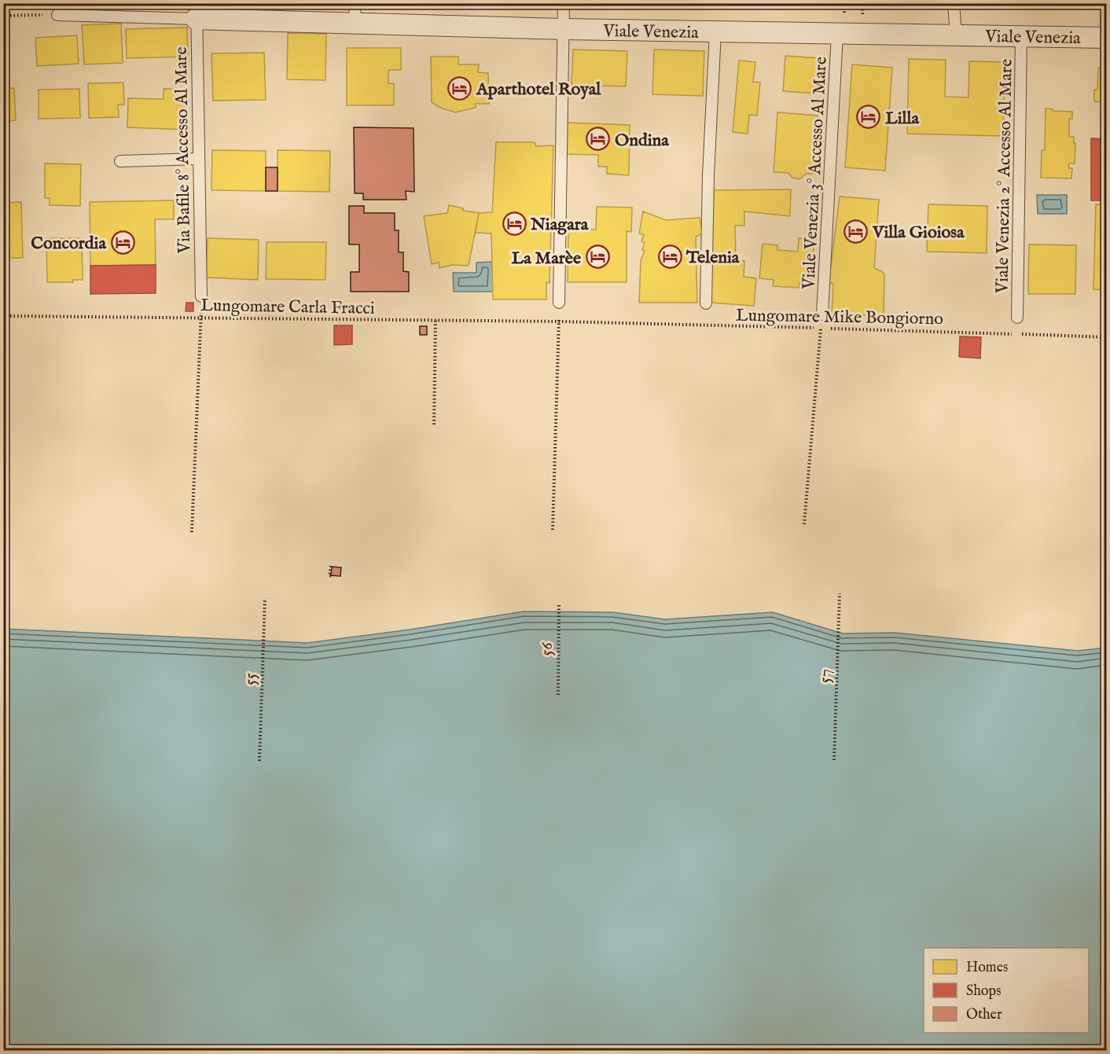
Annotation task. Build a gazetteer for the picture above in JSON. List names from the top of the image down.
{
  "streets": {
    "street": ["Viale Venezia"],
    "lane": ["Via Bafile 8° Accesso Al Mare", "Viale Venezia 3° Accesso Al Mare", "Viale Venezia 2° Accesso Al Mare"],
    "path": [
      "Lungomare Carla Fracci",
      "Lungomare Mike Bongiorno",
      "56",
      "57",
      "55"
    ]
  },
  "crossings": [
    ["Viale Venezia", "Via Bafile 8° Accesso Al Mare"],
    ["Viale Venezia", "Viale Venezia 3° Accesso Al Mare"],
    ["Viale Venezia", "Viale Venezia 2° Accesso Al Mare"],
    ["Lungomare Carla Fracci", "Lungomare Mike Bongiorno"]
  ],
  "places": {
    "hotel": [
      "Aparthotel Royal",
      "Lilla",
      "Ondina",
      "Niagara",
      "Villa Gioiosa",
      "Concordia",
      "Telenia",
      "La Marèe"
    ]
  },
  "legend": ["Homes", "Shops", "Other"]
}
